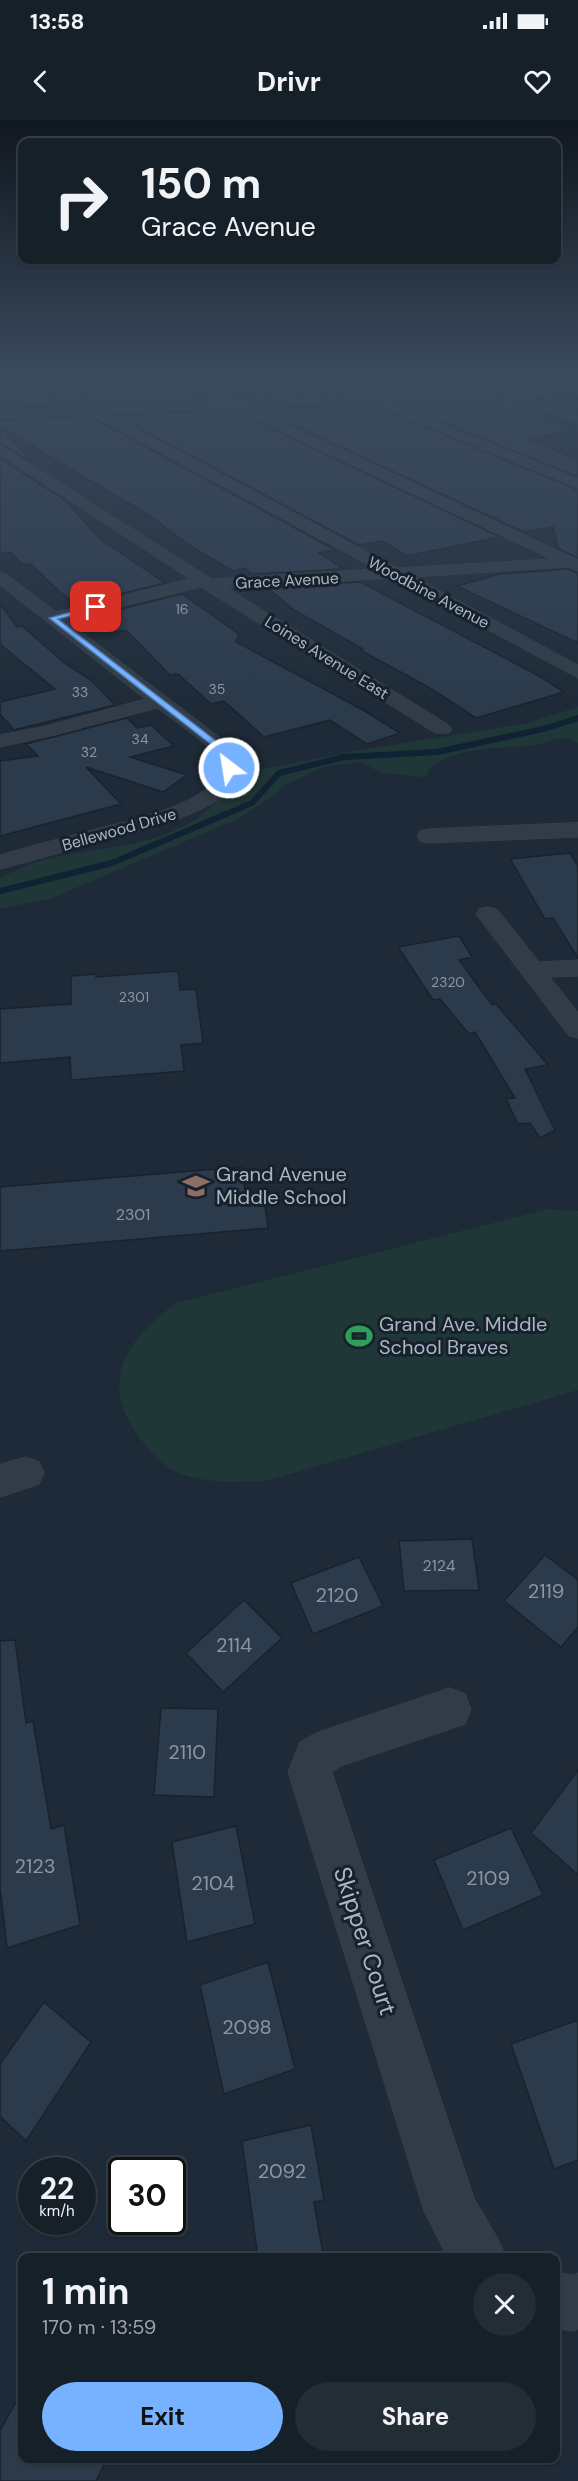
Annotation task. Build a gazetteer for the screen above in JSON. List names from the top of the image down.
{
  "streets": {
    "street": [
      "Grace Avenue",
      "Woodbine Avenue",
      "Loines Avenue East",
      "Bellewood Drive",
      "Skipper Court"
    ]
  },
  "crossings": [
    ["Grace Avenue", "Woodbine Avenue"],
    ["Grace Avenue", "Loines Avenue East"]
  ],
  "places": {
    "school or university": ["Grand Avenue Middle School"],
    "sports": ["Grand Ave. Middle School Braves"]
  },
  "house_numbers": [
    "16",
    "35",
    "33",
    "34",
    "32",
    "2320",
    "2301",
    "2301",
    "2124",
    "2119",
    "2120",
    "2114",
    "2110",
    "2123",
    "2109",
    "2104",
    "2098",
    "2092"
  ],
  "page": {
    "status": "13:58",
    "header": "Drivr",
    "turn": ["150 m", "Grace Avenue"],
    "speed": "22 km/h",
    "limit": "30",
    "heading": ["1 min", "170 m · 13:59"],
    "buttons": ["Exit", "Share"]
  }
}
